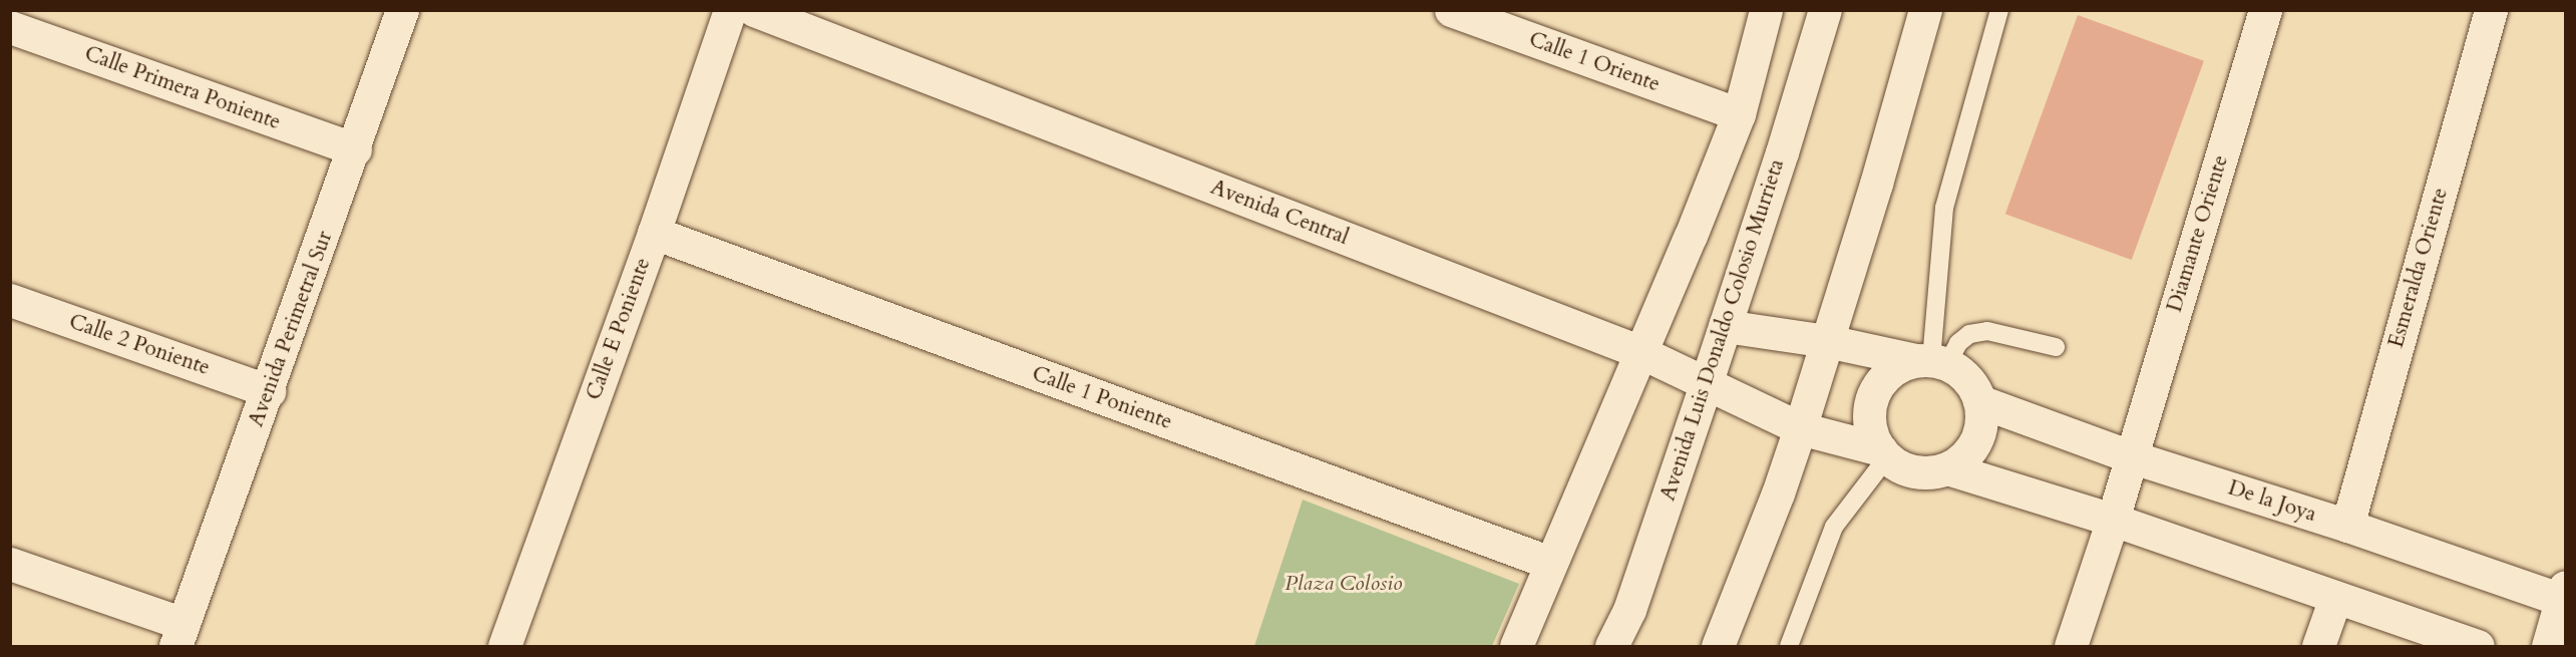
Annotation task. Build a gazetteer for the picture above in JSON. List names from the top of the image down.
{
  "streets": {
    "street": [
      "Calle 1 Oriente",
      "Calle Primera Poniente",
      "Avenida Central",
      "Diamante Oriente",
      "Esmeralda Oriente",
      "Avenida Perimetral Sur",
      "Calle E Poniente",
      "Avenida Luis Donaldo Colosio Murrieta",
      "Calle 2 Poniente",
      "Calle 1 Poniente",
      "De la Joya"
    ]
  },
  "crossings": [
    ["Calle Primera Poniente", "Avenida Perimetral Sur"],
    ["Avenida Central", "Avenida Luis Donaldo Colosio Murrieta"],
    ["Diamante Oriente", "De la Joya"],
    ["Esmeralda Oriente", "De la Joya"],
    ["Avenida Perimetral Sur", "Calle 2 Poniente"],
    ["Calle E Poniente", "Calle 1 Poniente"]
  ],
  "parks": ["Plaza Colosio"]
}
